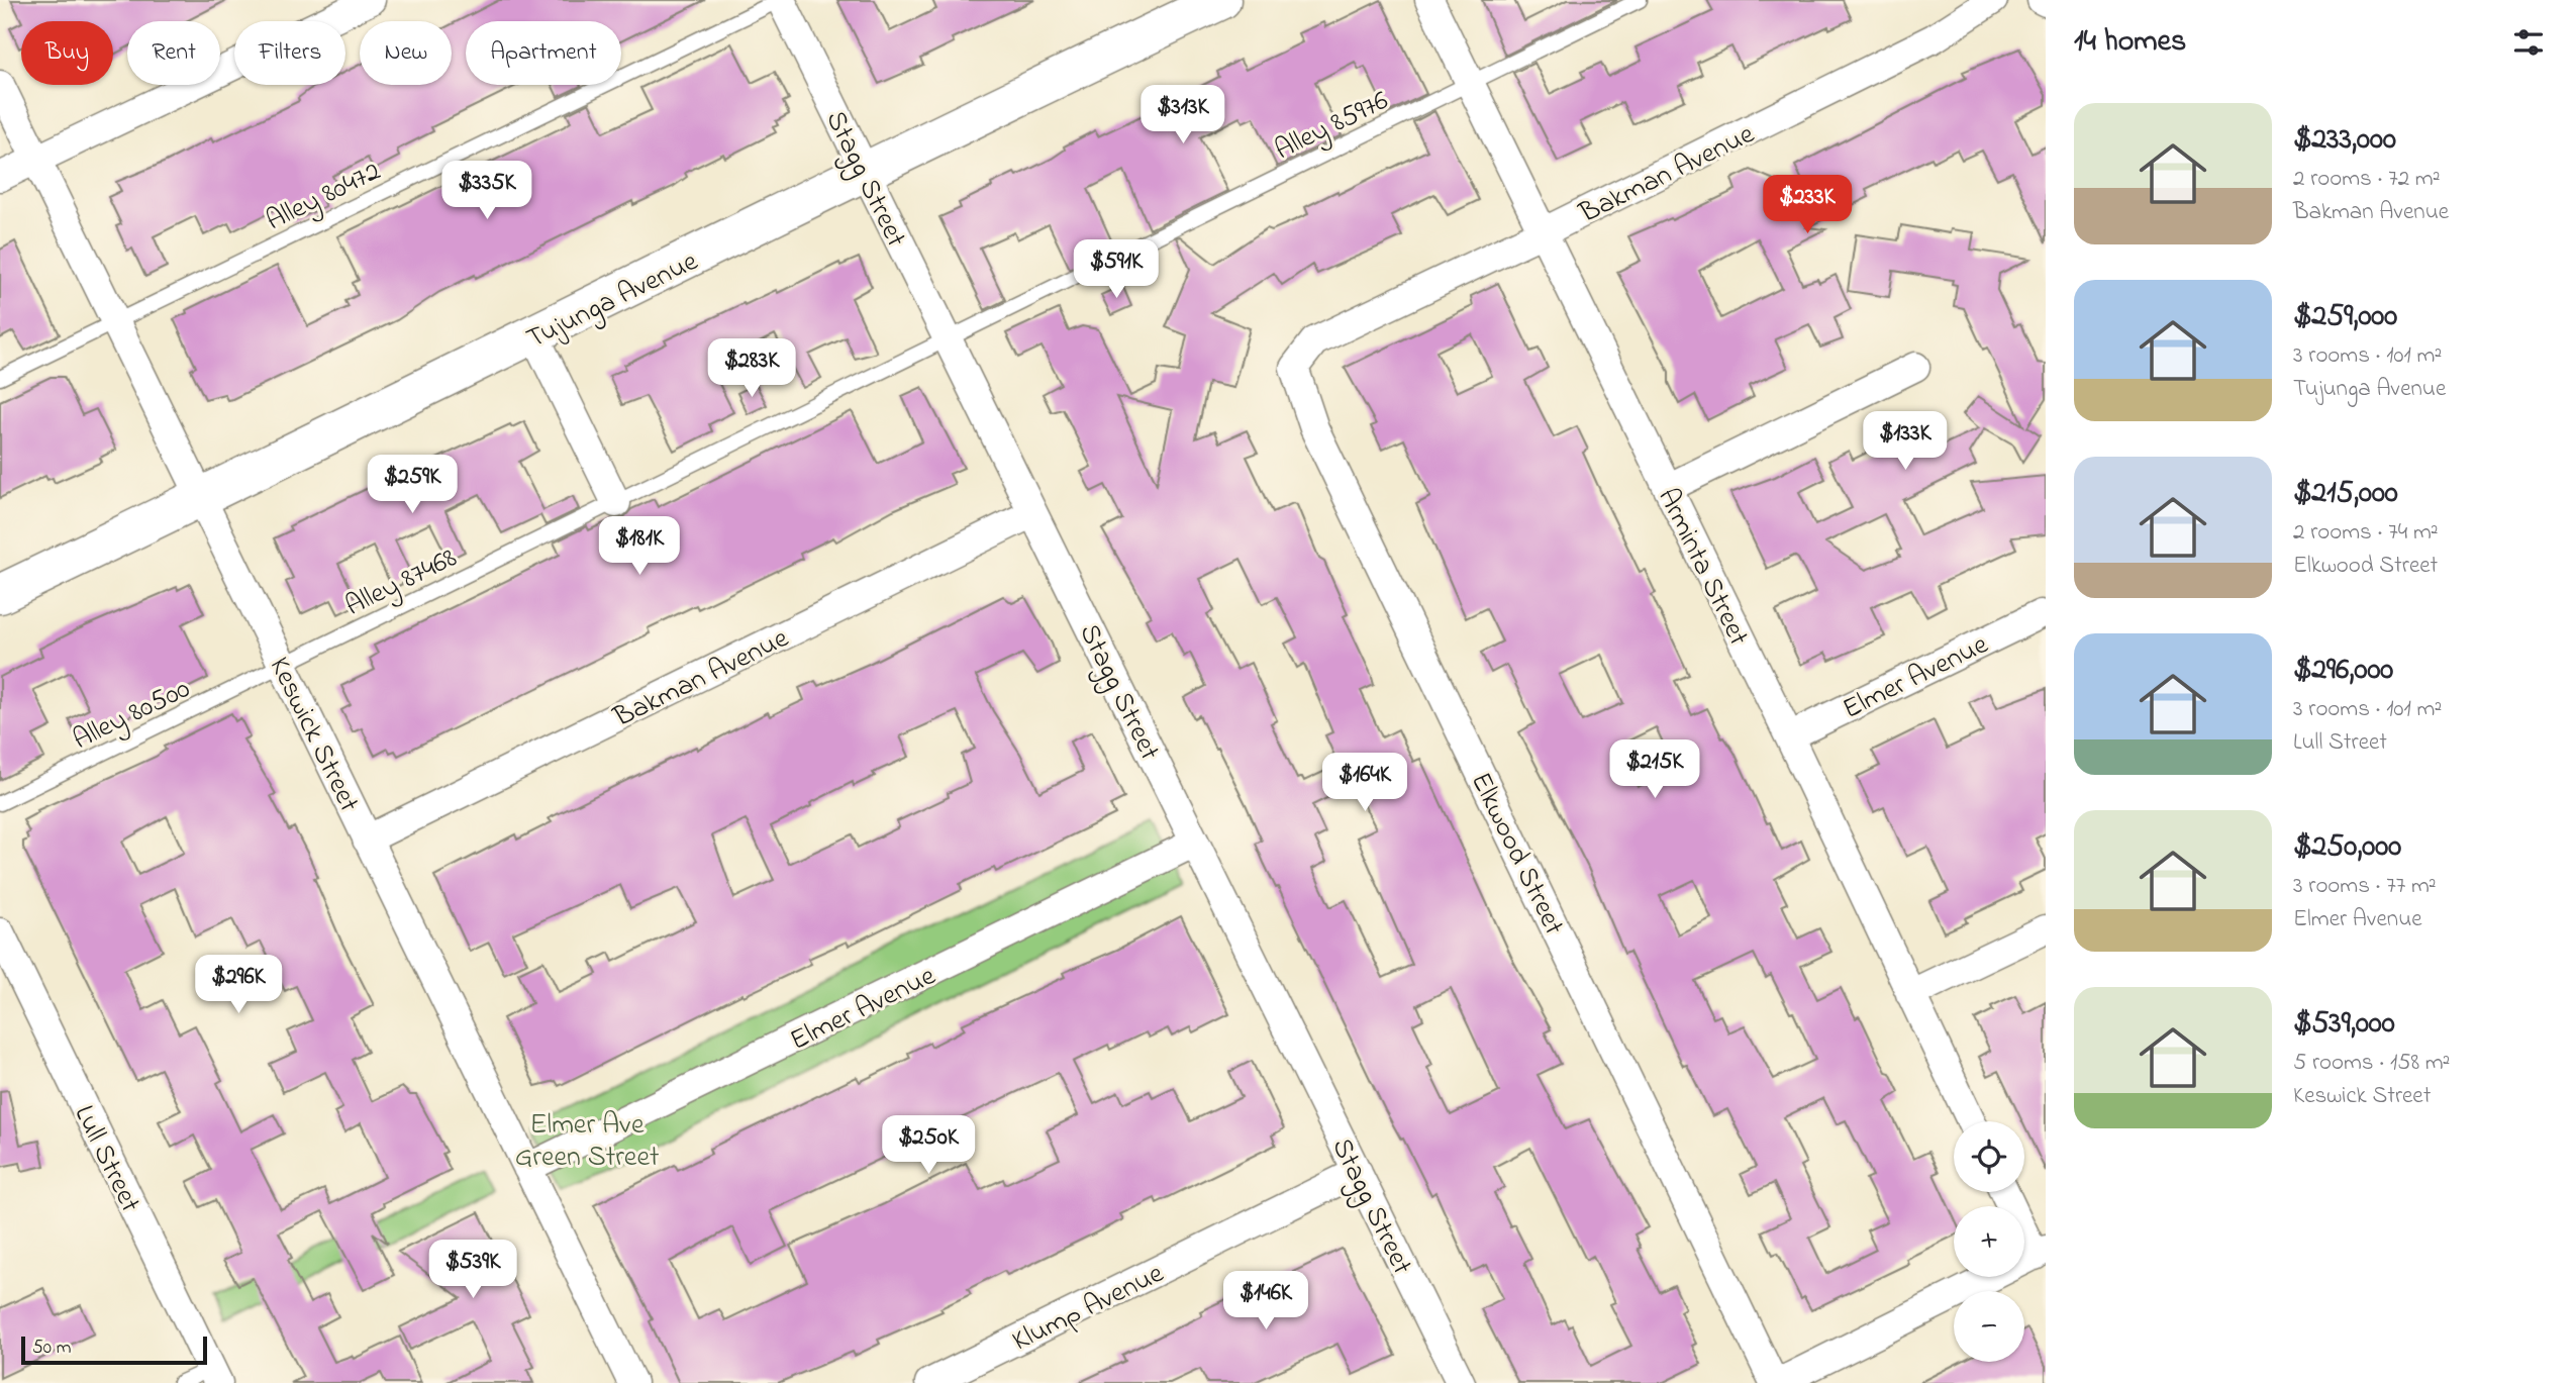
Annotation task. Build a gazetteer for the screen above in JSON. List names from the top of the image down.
{
  "streets": {
    "street": [
      "Bakman Avenue",
      "Stagg Street",
      "Tujunga Avenue",
      "Arminta Street",
      "Elmer Avenue",
      "Keswick Street",
      "Elkwood Street",
      "Lull Street",
      "Klump Avenue"
    ],
    "lane": [
      "Alley 85976",
      "Alley 80472",
      "Alley 87468",
      "Alley 80500"
    ]
  },
  "crossings": [
    ["Alley 85976", "Stagg Street"],
    ["Alley 85976", "Arminta Street"],
    ["Alley 85976", "Alley 87468"],
    ["Bakman Avenue", "Stagg Street"],
    ["Bakman Avenue", "Arminta Street"],
    ["Bakman Avenue", "Keswick Street"],
    ["Bakman Avenue", "Elkwood Street"],
    ["Stagg Street", "Alley 80472"],
    ["Stagg Street", "Tujunga Avenue"],
    ["Stagg Street", "Elmer Avenue"],
    ["Stagg Street", "Klump Avenue"],
    ["Alley 80472", "Keswick Street"],
    ["Tujunga Avenue", "Keswick Street"],
    ["Arminta Street", "Elmer Avenue"],
    ["Alley 87468", "Alley 80500"],
    ["Alley 87468", "Keswick Street"],
    ["Elmer Avenue", "Keswick Street"],
    ["Alley 80500", "Keswick Street"]
  ],
  "parks": ["Elmer Ave Green Street"],
  "scale_bar": "50 m",
  "page": {
    "heading": "14 homes",
    "chip": [
      "Buy",
      "Rent",
      "Filters",
      "New",
      "Apartment"
    ],
    "price": [
      "$313K",
      "$335K",
      "$233K",
      "$591K",
      "$283K",
      "$133K",
      "$259K",
      "$181K",
      "$215K",
      "$164K",
      "$296K",
      "$250K",
      "$539K",
      "$146K"
    ],
    "list": [
      {
        "name": "$233,000",
        "note": "2 rooms · 72 m² · Bakman Avenue"
      },
      {
        "name": "$259,000",
        "note": "3 rooms · 101 m² · Tujunga Avenue"
      },
      {
        "name": "$215,000",
        "note": "2 rooms · 74 m² · Elkwood Street"
      },
      {
        "name": "$296,000",
        "note": "3 rooms · 101 m² · Lull Street"
      },
      {
        "name": "$250,000",
        "note": "3 rooms · 77 m² · Elmer Avenue"
      },
      {
        "name": "$539,000",
        "note": "5 rooms · 158 m² · Keswick Street"
      }
    ],
    "map_buttons": ["+", "−"],
    "scale": "50 m"
  }
}
